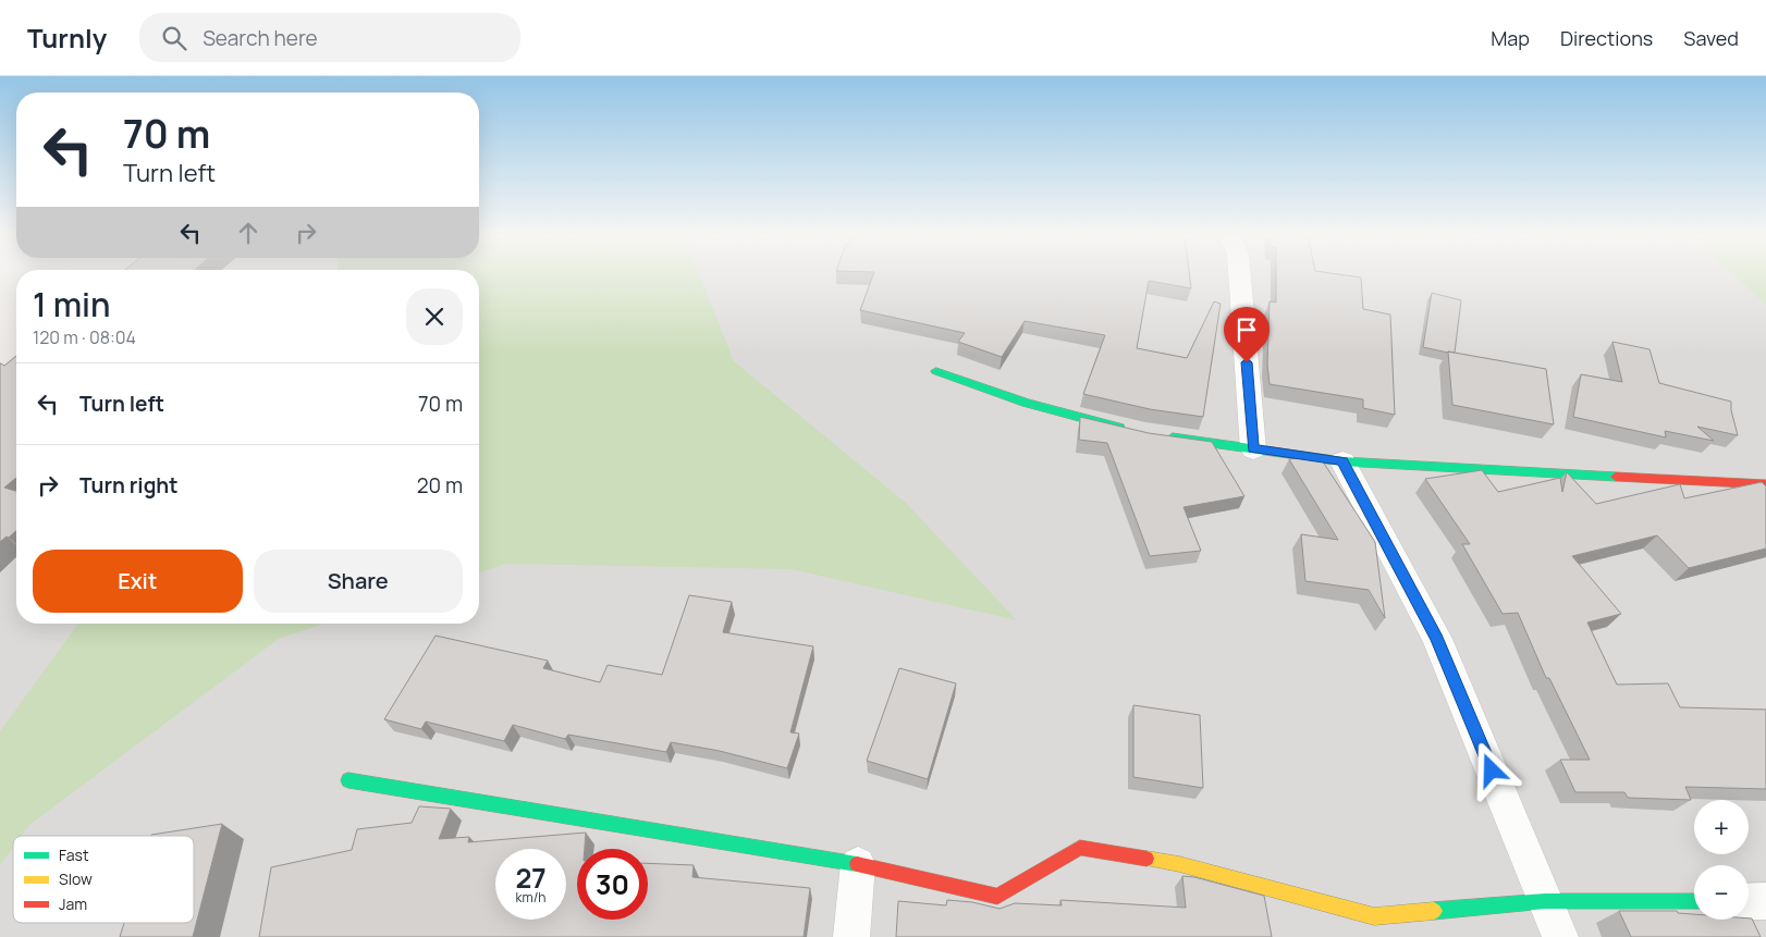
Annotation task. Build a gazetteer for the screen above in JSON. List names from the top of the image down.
{
  "legend": ["Fast", "Slow", "Jam"],
  "page": {
    "header": "Turnly",
    "search": "Search here",
    "nav": ["Map", "Directions", "Saved"],
    "turn": ["70 m", "Turn left"],
    "heading": ["1 min", "120 m · 08:04"],
    "list": [
      {
        "name": "Turn left",
        "value": "70 m"
      },
      {
        "name": "Turn right",
        "value": "20 m"
      }
    ],
    "buttons": ["Exit", "Share"],
    "map_buttons": ["+", "−"],
    "speed": "27 km/h",
    "limit": "30"
  }
}
